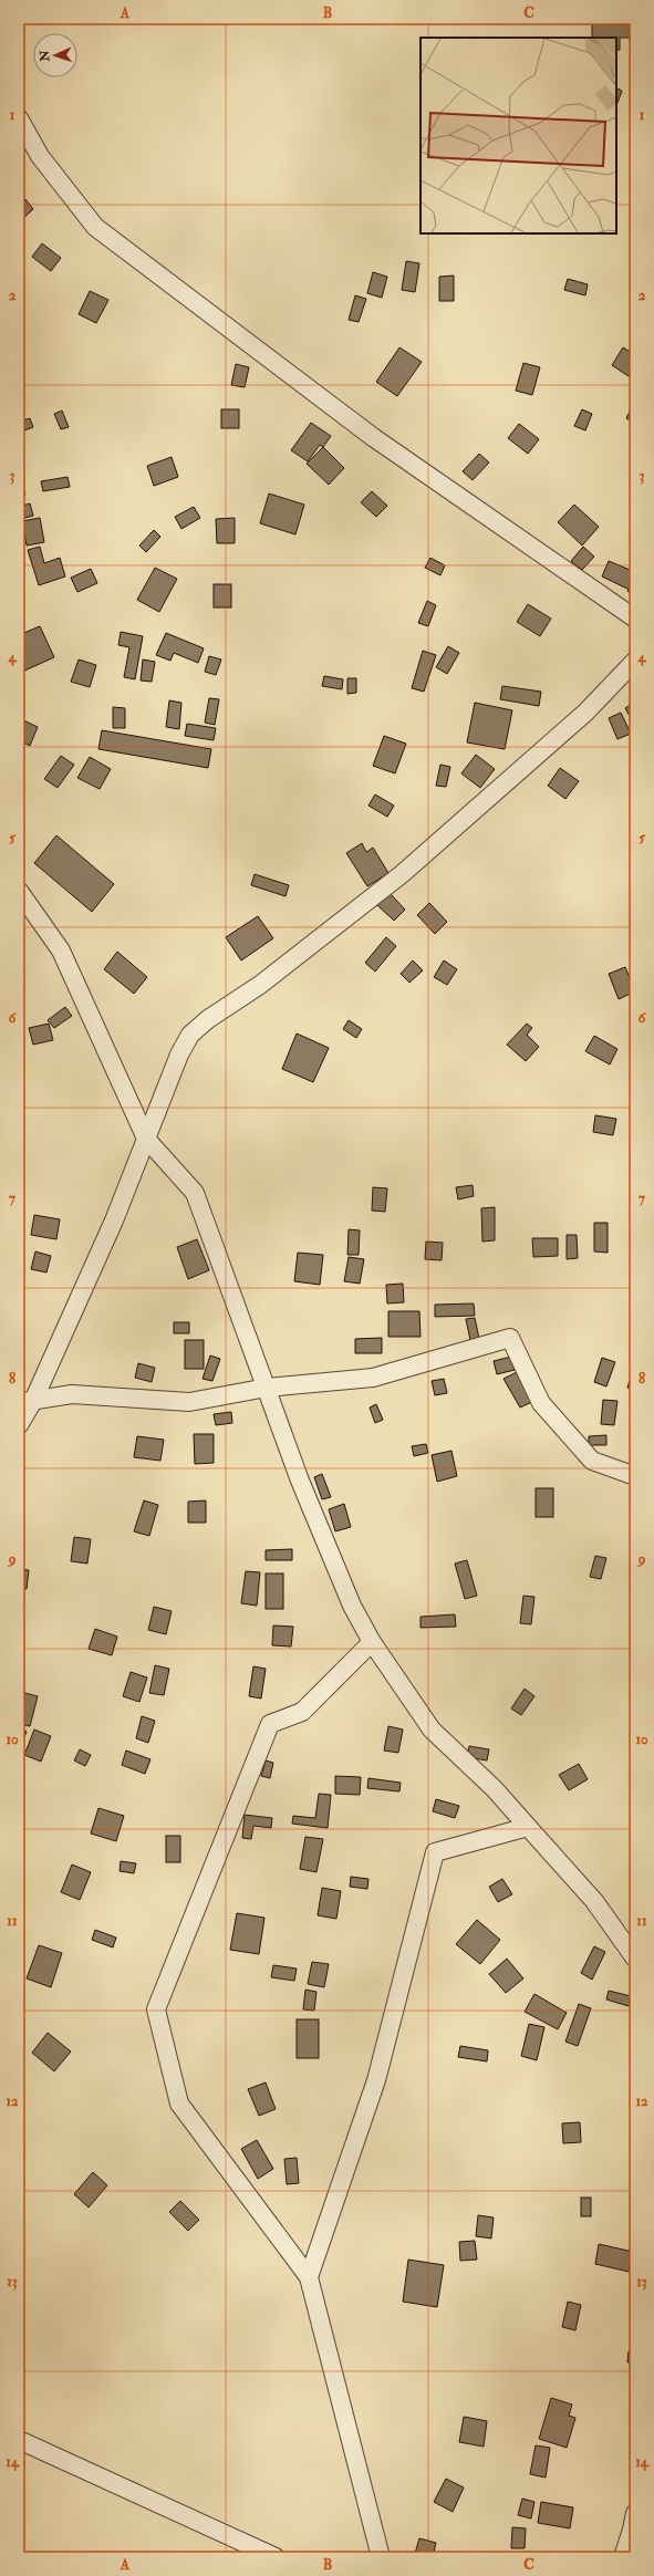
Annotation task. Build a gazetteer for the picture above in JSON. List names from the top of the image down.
{
  "north": "left",
  "grid": {
    "columns": ["A", "B", "C"],
    "rows": [
      "1",
      "2",
      "3",
      "4",
      "5",
      "6",
      "7",
      "8",
      "9",
      "10",
      "11",
      "12",
      "13",
      "14"
    ]
  }
}
